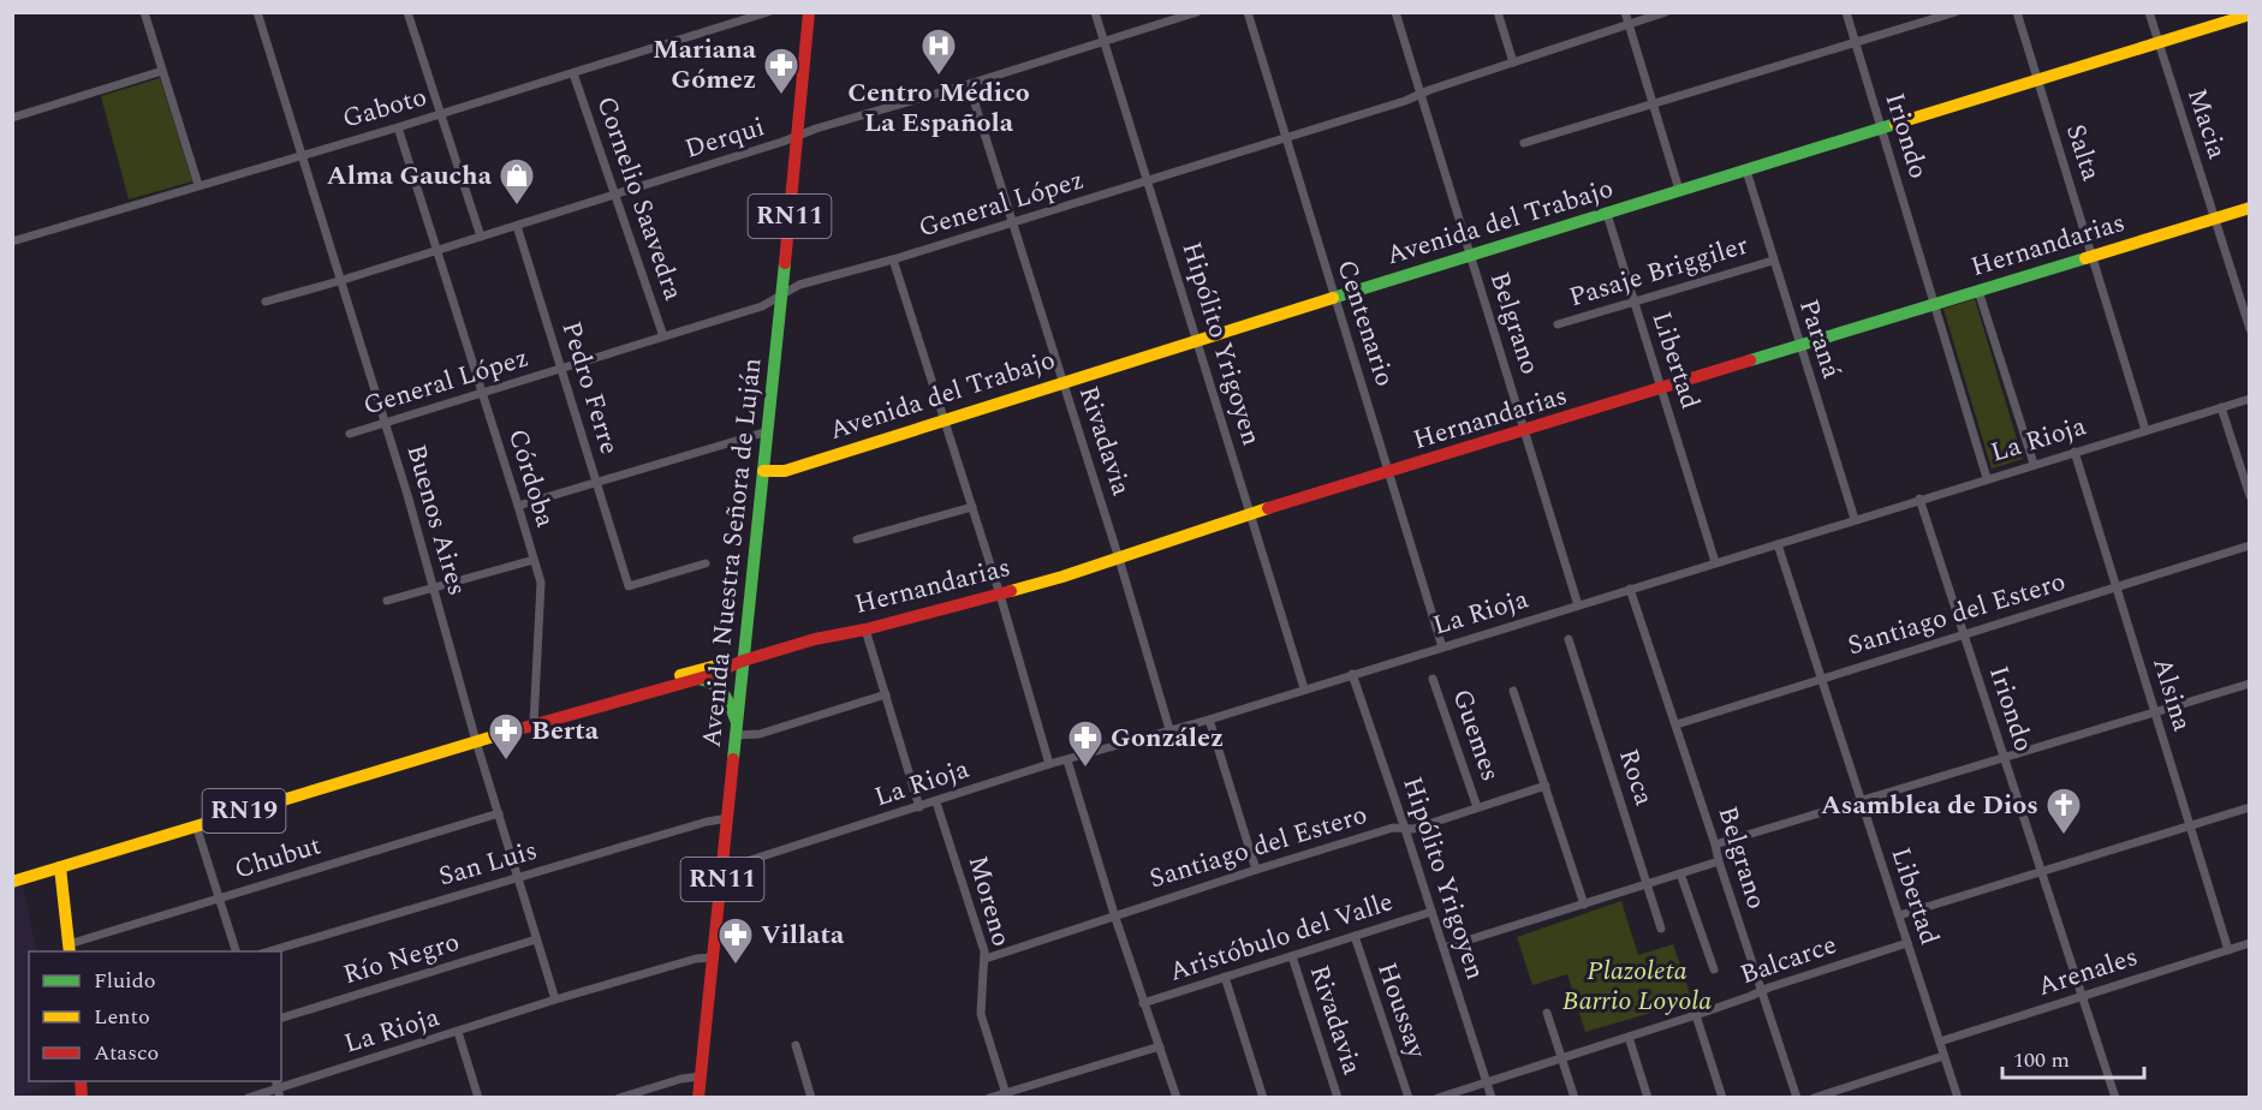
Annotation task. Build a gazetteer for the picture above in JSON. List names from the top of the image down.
{
  "streets": {
    "street": [
      "Gaboto",
      "Macia",
      "Iriondo",
      "Derqui",
      "Salta",
      "Cornelio Saavedra",
      "General López",
      "RN11",
      "Avenida del Trabajo",
      "Hernandarias",
      "Pasaje Briggiler",
      "Centenario",
      "Belgrano",
      "Paraná",
      "Hipólito Yrigoyen",
      "Libertad",
      "Pedro Ferre",
      "La Rioja",
      "Rivadavia",
      "Córdoba",
      "Buenos Aires",
      "Avenida Nuestra Señora de Luján",
      "Santiago del Estero",
      "Alsina",
      "Guemes",
      "Roca",
      "RN19",
      "Chubut",
      "San Luis",
      "Moreno",
      "Aristóbulo del Valle",
      "Río Negro",
      "Balcarce",
      "Arenales",
      "Houssay"
    ]
  },
  "crossings": [
    ["Gaboto", "Cornelio Saavedra"],
    ["Gaboto", "Córdoba"],
    ["Gaboto", "Buenos Aires"],
    ["Macia", "Avenida del Trabajo"],
    ["Macia", "Hernandarias"],
    ["Iriondo", "Avenida del Trabajo"],
    ["Iriondo", "Hernandarias"],
    ["Iriondo", "La Rioja"],
    ["Iriondo", "Santiago del Estero"],
    ["Iriondo", "Arenales"],
    ["Derqui", "Cornelio Saavedra"],
    ["Derqui", "Hipólito Yrigoyen"],
    ["Derqui", "Pedro Ferre"],
    ["Derqui", "Rivadavia"],
    ["Derqui", "Córdoba"],
    ["Derqui", "Buenos Aires"],
    ["Derqui", "Avenida Nuestra Señora de Luján"],
    ["Salta", "Avenida del Trabajo"],
    ["Salta", "Hernandarias"],
    ["Salta", "La Rioja"],
    ["Cornelio Saavedra", "General López"],
    ["General López", "Centenario"],
    ["General López", "Belgrano"],
    ["General López", "Hipólito Yrigoyen"],
    ["General López", "Pedro Ferre"],
    ["General López", "Rivadavia"],
    ["General López", "Córdoba"],
    ["General López", "Buenos Aires"],
    ["General López", "Avenida Nuestra Señora de Luján"],
    ["Avenida del Trabajo", "Centenario"],
    ["Avenida del Trabajo", "Belgrano"],
    ["Avenida del Trabajo", "Paraná"],
    ["Avenida del Trabajo", "Hipólito Yrigoyen"],
    ["Avenida del Trabajo", "Libertad"],
    ["Avenida del Trabajo", "Rivadavia"],
    ["Avenida del Trabajo", "Avenida Nuestra Señora de Luján"],
    ["Hernandarias", "Centenario"],
    ["Hernandarias", "Belgrano"],
    ["Hernandarias", "Paraná"],
    ["Hernandarias", "Hipólito Yrigoyen"],
    ["Hernandarias", "Libertad"],
    ["Hernandarias", "Rivadavia"],
    ["Hernandarias", "Avenida Nuestra Señora de Luján"],
    ["Hernandarias", "RN19"],
    ["Pasaje Briggiler", "Paraná"],
    ["Pasaje Briggiler", "Libertad"],
    ["Centenario", "La Rioja"],
    ["Belgrano", "La Rioja"],
    ["Belgrano", "Santiago del Estero"],
    ["Belgrano", "Balcarce"],
    ["Paraná", "La Rioja"],
    ["Hipólito Yrigoyen", "La Rioja"],
    ["Hipólito Yrigoyen", "Santiago del Estero"],
    ["Hipólito Yrigoyen", "Aristóbulo del Valle"],
    ["Hipólito Yrigoyen", "Balcarce"],
    ["Libertad", "La Rioja"],
    ["Libertad", "Santiago del Estero"],
    ["Libertad", "Balcarce"],
    ["Libertad", "Arenales"],
    ["La Rioja", "Rivadavia"],
    ["La Rioja", "Buenos Aires"],
    ["La Rioja", "Avenida Nuestra Señora de Luján"],
    ["La Rioja", "Alsina"],
    ["La Rioja", "Moreno"],
    ["Rivadavia", "Aristóbulo del Valle"],
    ["Córdoba", "RN19"],
    ["Buenos Aires", "RN19"],
    ["Buenos Aires", "Chubut"],
    ["Buenos Aires", "San Luis"],
    ["Buenos Aires", "Río Negro"],
    ["Avenida Nuestra Señora de Luján", "RN19"],
    ["Avenida Nuestra Señora de Luján", "San Luis"],
    ["Santiago del Estero", "Alsina"],
    ["Santiago del Estero", "Guemes"],
    ["Santiago del Estero", "Moreno"],
    ["Alsina", "Arenales"],
    ["Aristóbulo del Valle", "Houssay"]
  ],
  "parks": ["Plazoleta Barrio Loyola"],
  "places": {
    "hospital": ["Centro Médico La Española"],
    "pharmacy": [
      "Mariana Gómez",
      "Berta",
      "González",
      "Villata"
    ],
    "shop": ["Alma Gaucha"],
    "church": ["Asamblea de Dios"]
  },
  "legend": ["Fluido", "Lento", "Atasco"],
  "scale_bar": "100 m"
}
